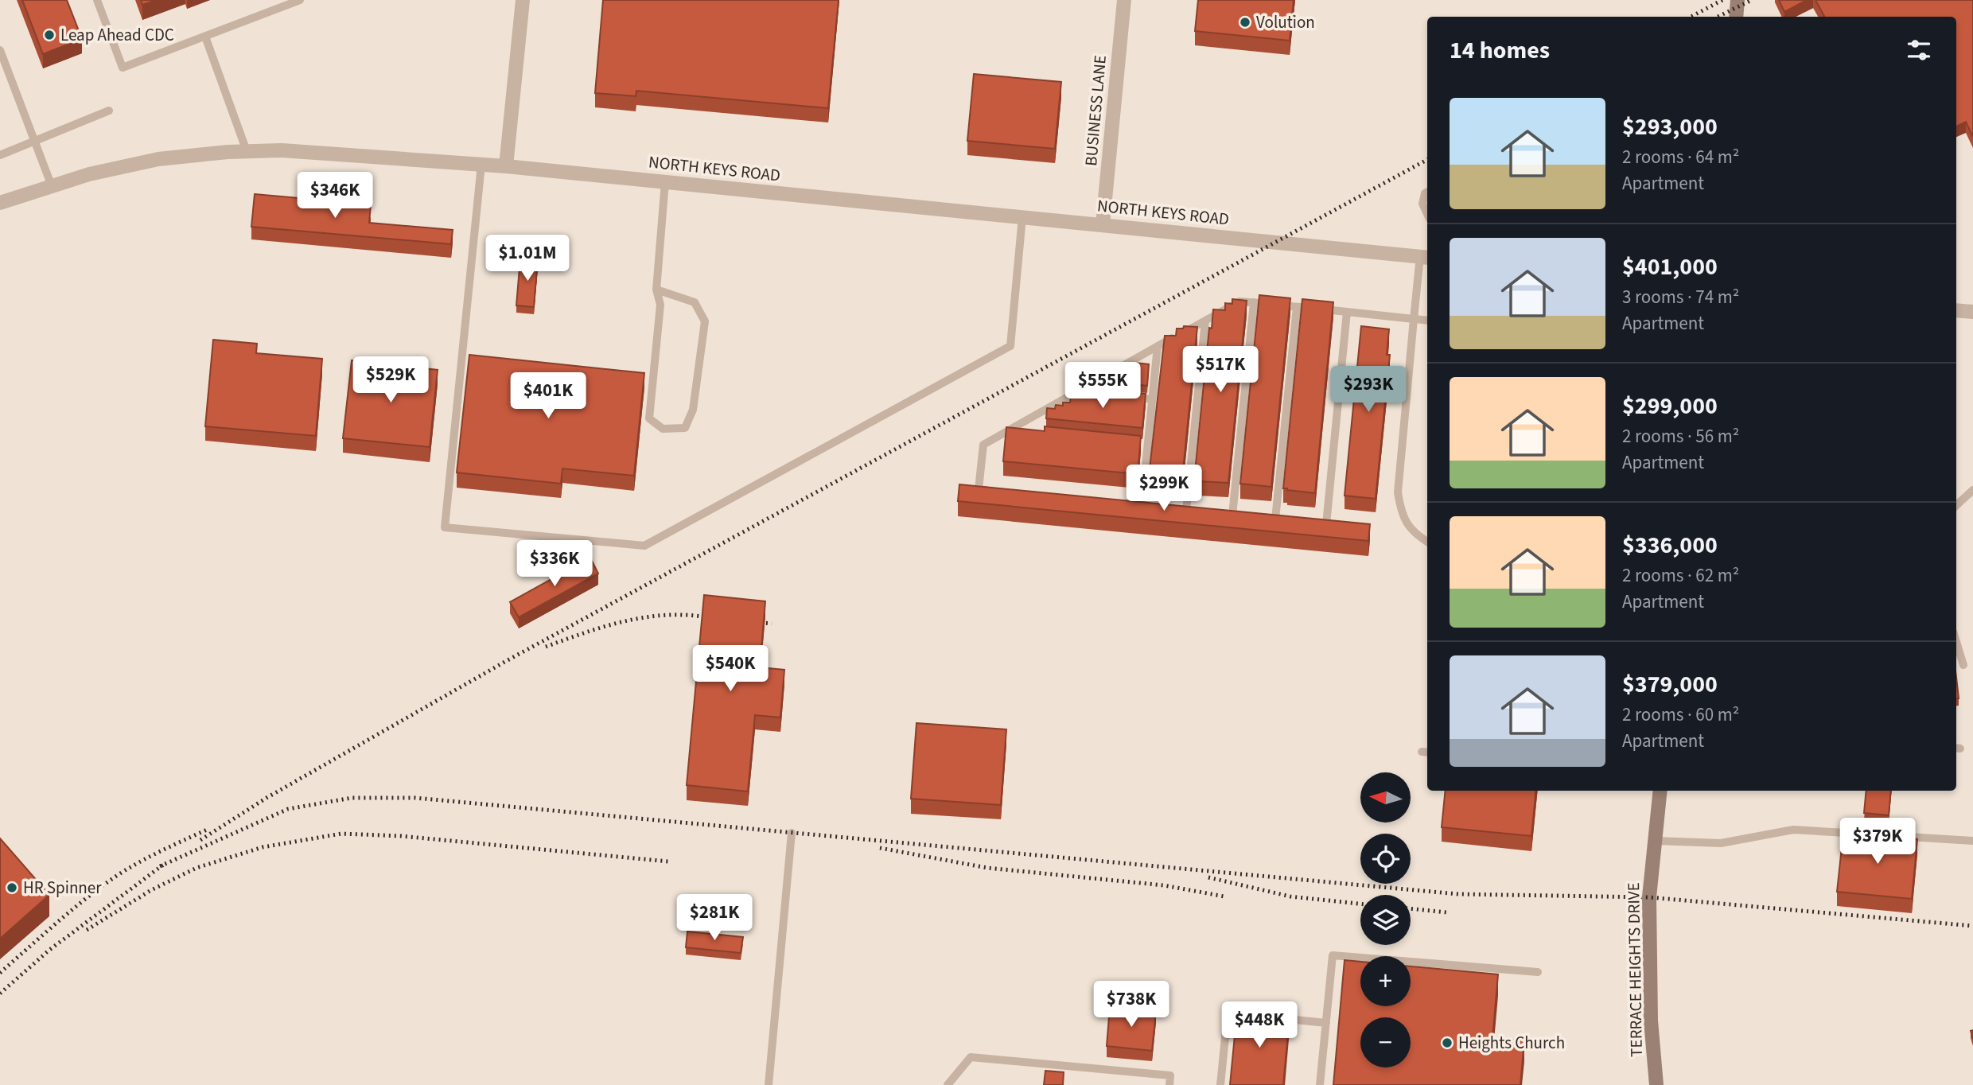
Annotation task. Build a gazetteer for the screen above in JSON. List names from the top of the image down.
{
  "streets": {
    "main road": ["TERRACE HEIGHTS DRIVE"],
    "street": ["BUSINESS LANE", "NORTH KEYS ROAD"]
  },
  "crossings": [
    ["BUSINESS LANE", "NORTH KEYS ROAD"]
  ],
  "places": [
    "Volution",
    "Leap Ahead CDC",
    "HR Spinner",
    "Heights Church"
  ],
  "north": "left",
  "page": {
    "heading": "14 homes",
    "list": [
      {
        "name": "$293,000",
        "note": "2 rooms · 64 m² · Apartment"
      },
      {
        "name": "$401,000",
        "note": "3 rooms · 74 m² · Apartment"
      },
      {
        "name": "$299,000",
        "note": "2 rooms · 56 m² · Apartment"
      },
      {
        "name": "$336,000",
        "note": "2 rooms · 62 m² · Apartment"
      },
      {
        "name": "$379,000",
        "note": "2 rooms · 60 m² · Apartment"
      }
    ],
    "price": [
      "$346K",
      "$1.01M",
      "$517K",
      "$529K",
      "$555K",
      "$293K",
      "$401K",
      "$299K",
      "$336K",
      "$540K",
      "$379K",
      "$281K",
      "$738K",
      "$448K"
    ],
    "map_buttons": ["+", "−"]
  }
}
